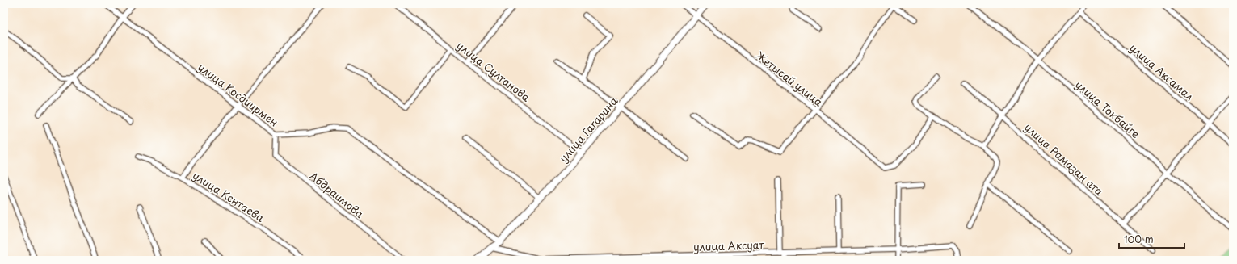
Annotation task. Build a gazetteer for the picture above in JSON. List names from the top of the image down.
{
  "streets": {
    "main road": ["улица Гагарина"],
    "street": [
      "улица Султанова",
      "улица Аксамал",
      "Жетысай улица",
      "улица Косдиирмен",
      "улица Токбайге",
      "улица Рамазан ата",
      "Абдраимова",
      "улица Кентаева",
      "улица Аксуат"
    ]
  },
  "crossings": [
    ["улица Султанова", "улица Гагарина"],
    ["Жетысай улица", "улица Гагарина"],
    ["улица Косдиирмен", "улица Гагарина"],
    ["улица Косдиирмен", "Абдраимова"],
    ["улица Гагарина", "улица Аксуат"]
  ],
  "scale_bar": "100 m"
}
